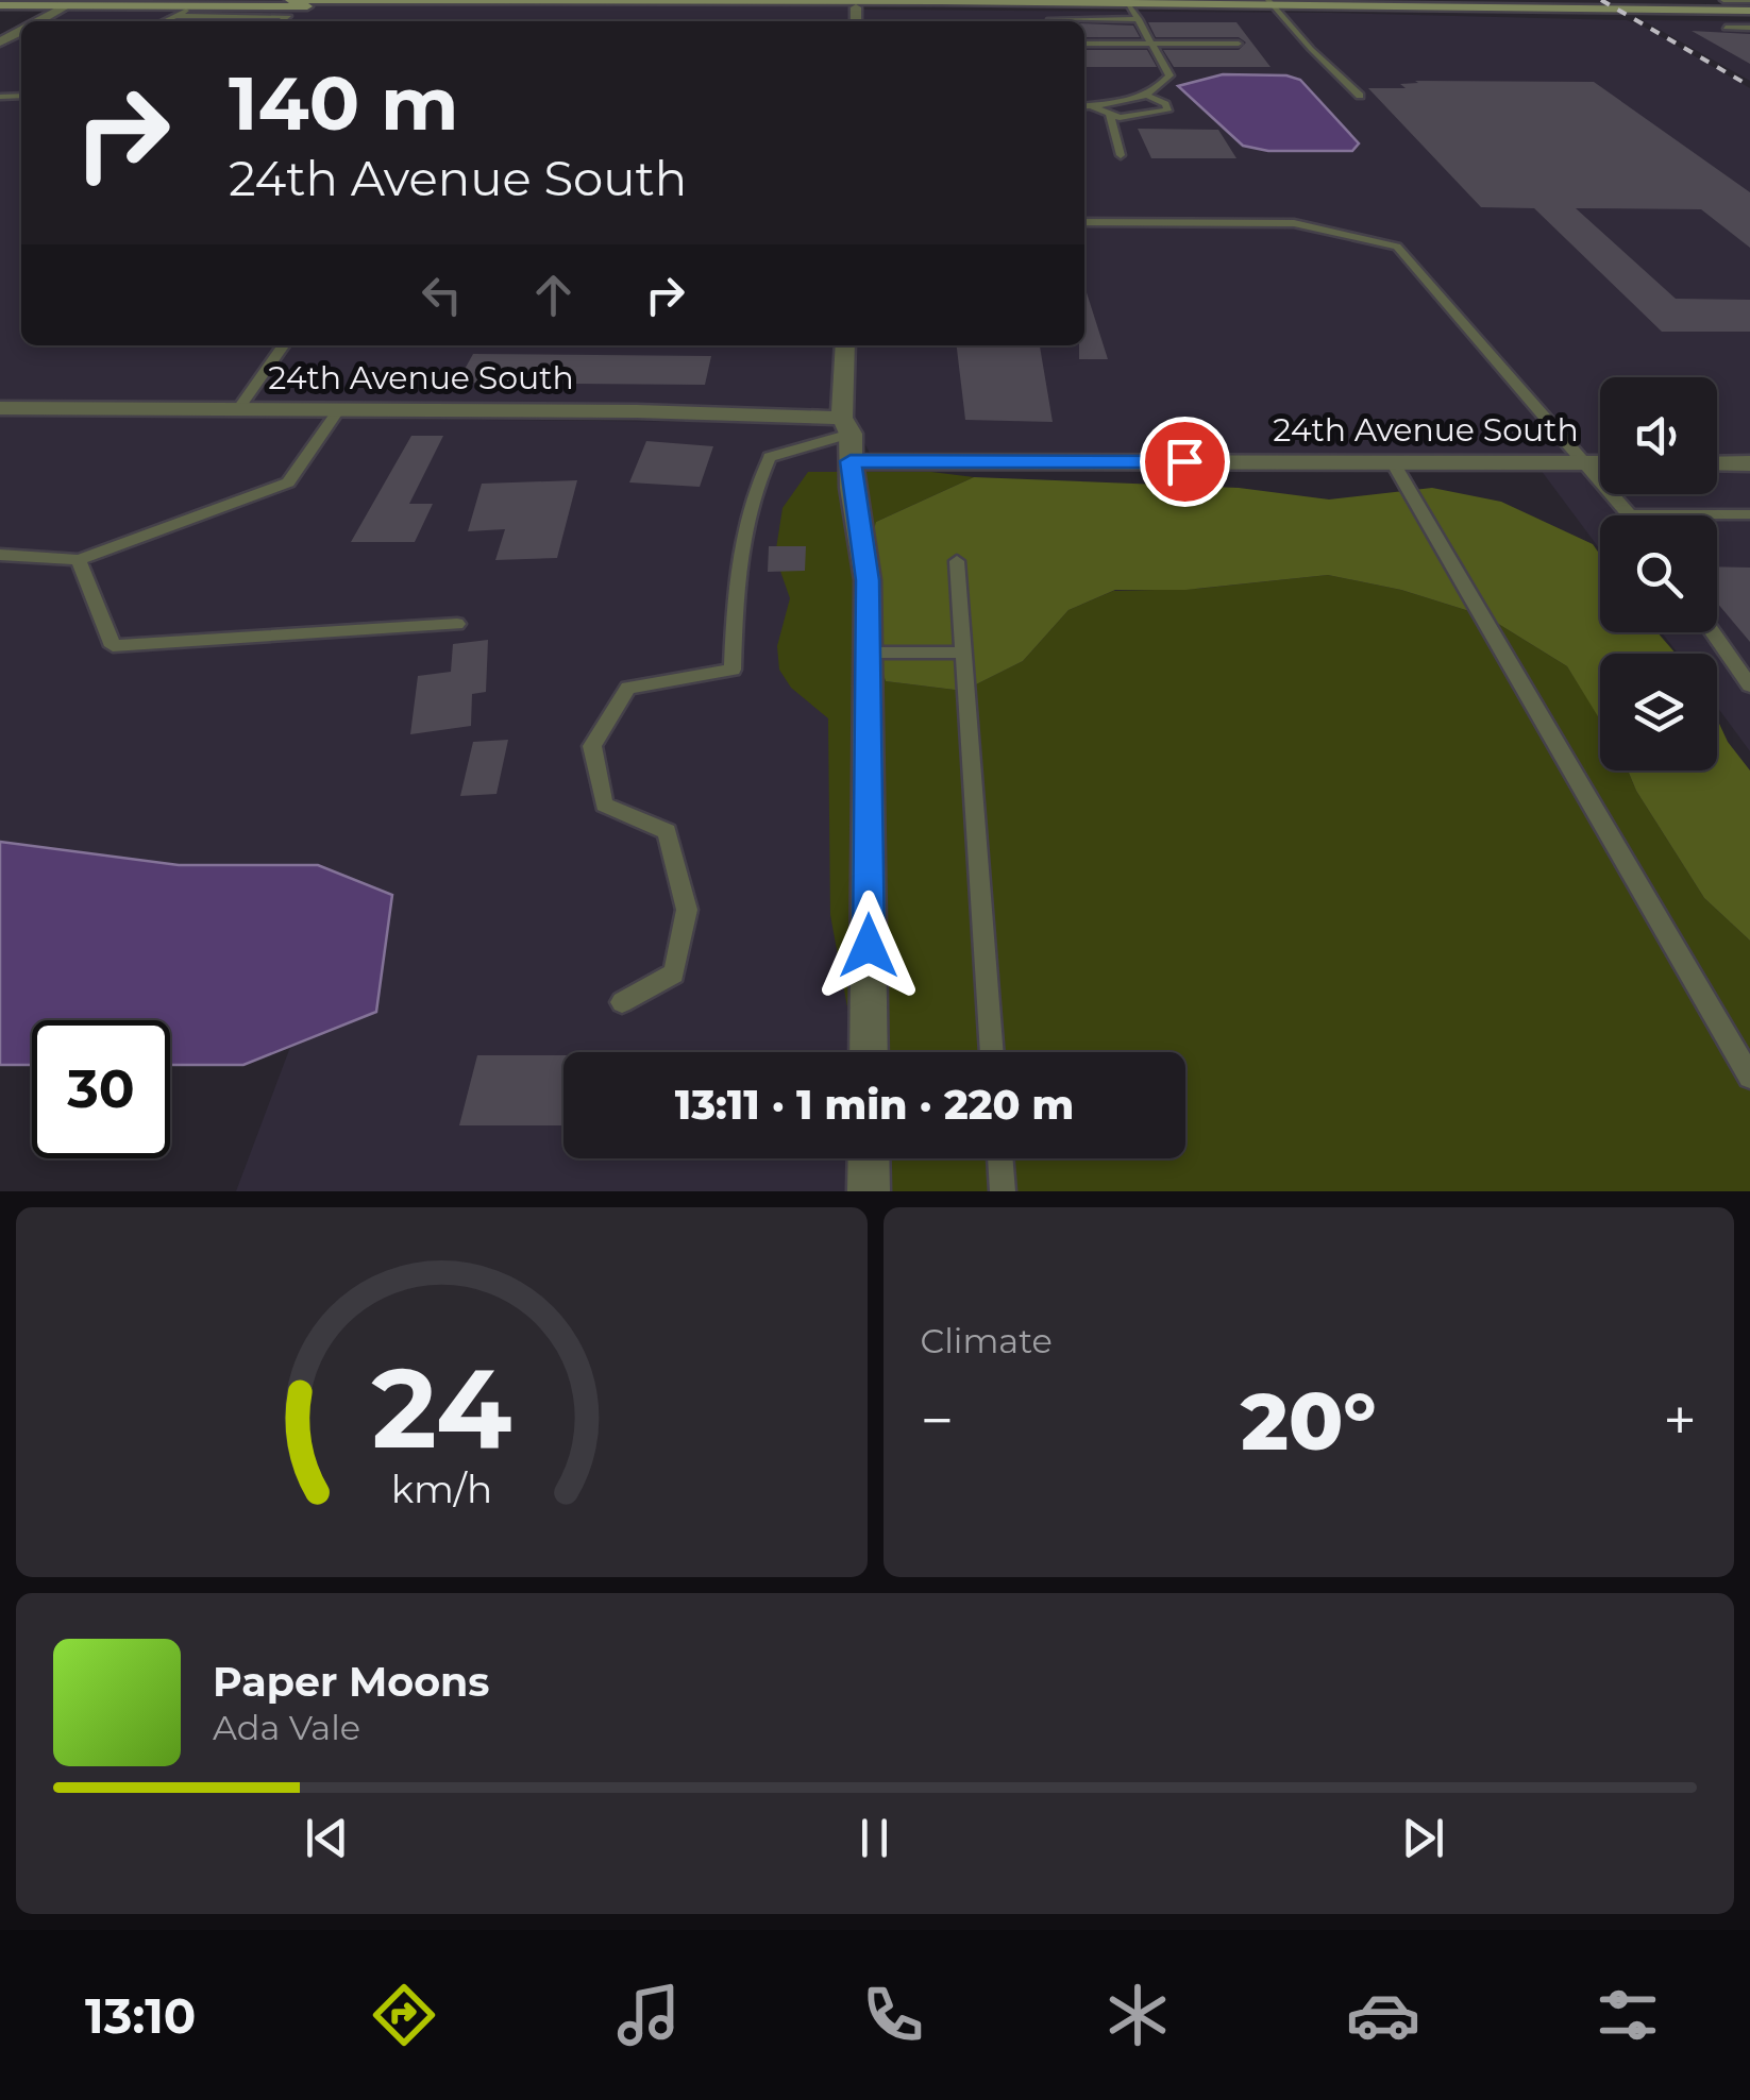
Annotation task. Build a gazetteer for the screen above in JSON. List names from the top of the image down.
{
  "streets": {
    "street": ["24th Avenue South"]
  },
  "page": {
    "turn": ["140 m", "24th Avenue South"],
    "limit": "30",
    "trip": "13:11 · 1 min · 220 m",
    "tile": "Climate",
    "heat": ["−", "20°", "+"],
    "song": ["Paper Moons", "Ada Vale"],
    "tabs": "13:10",
    "gauge": ["24", "km/h"]
  }
}
